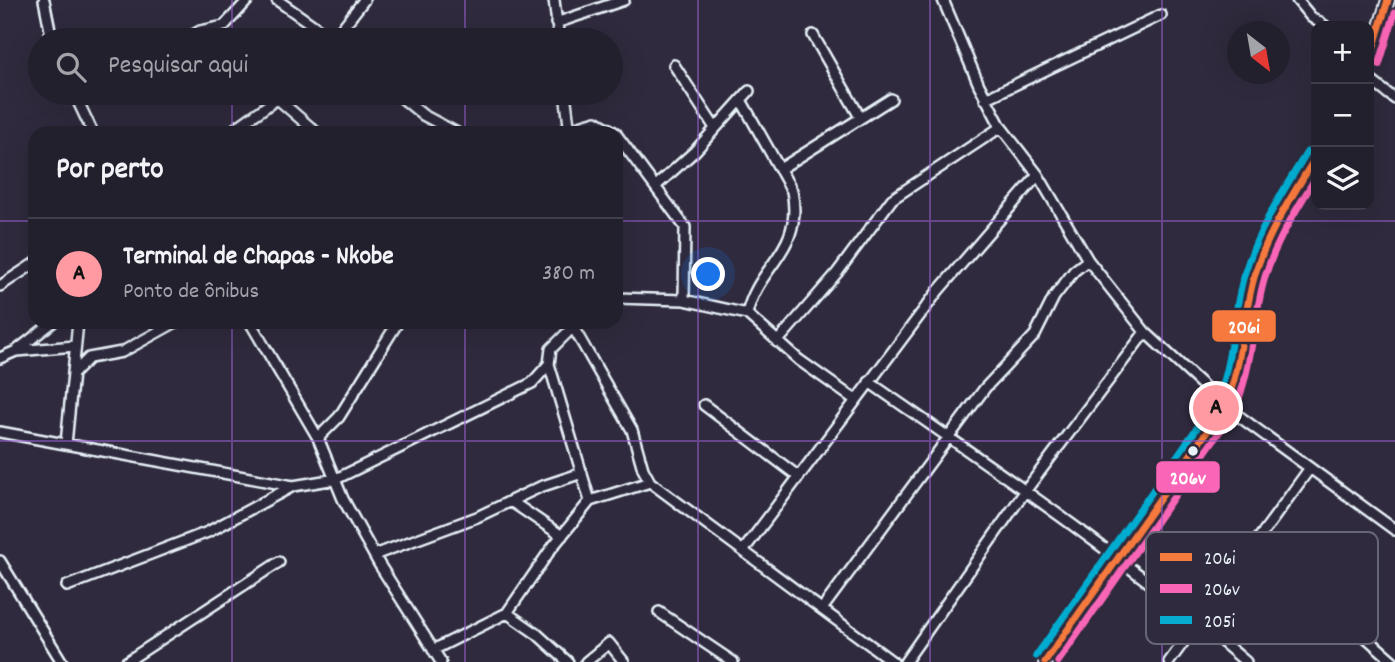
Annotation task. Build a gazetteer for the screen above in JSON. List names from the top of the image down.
{
  "lines": ["transit line 206i", "transit line 206v", "transit line 205i"],
  "legend": ["206i", "206v", "205i"],
  "north": "bottom right",
  "page": {
    "map_buttons": ["+", "−"],
    "search": "Pesquisar aqui",
    "heading": "Por perto",
    "list": [
      {
        "mark": "A",
        "name": "Terminal de Chapas - Nkobe",
        "note": "Ponto de ônibus",
        "value": "380 m"
      }
    ],
    "pins": "A"
  }
}
